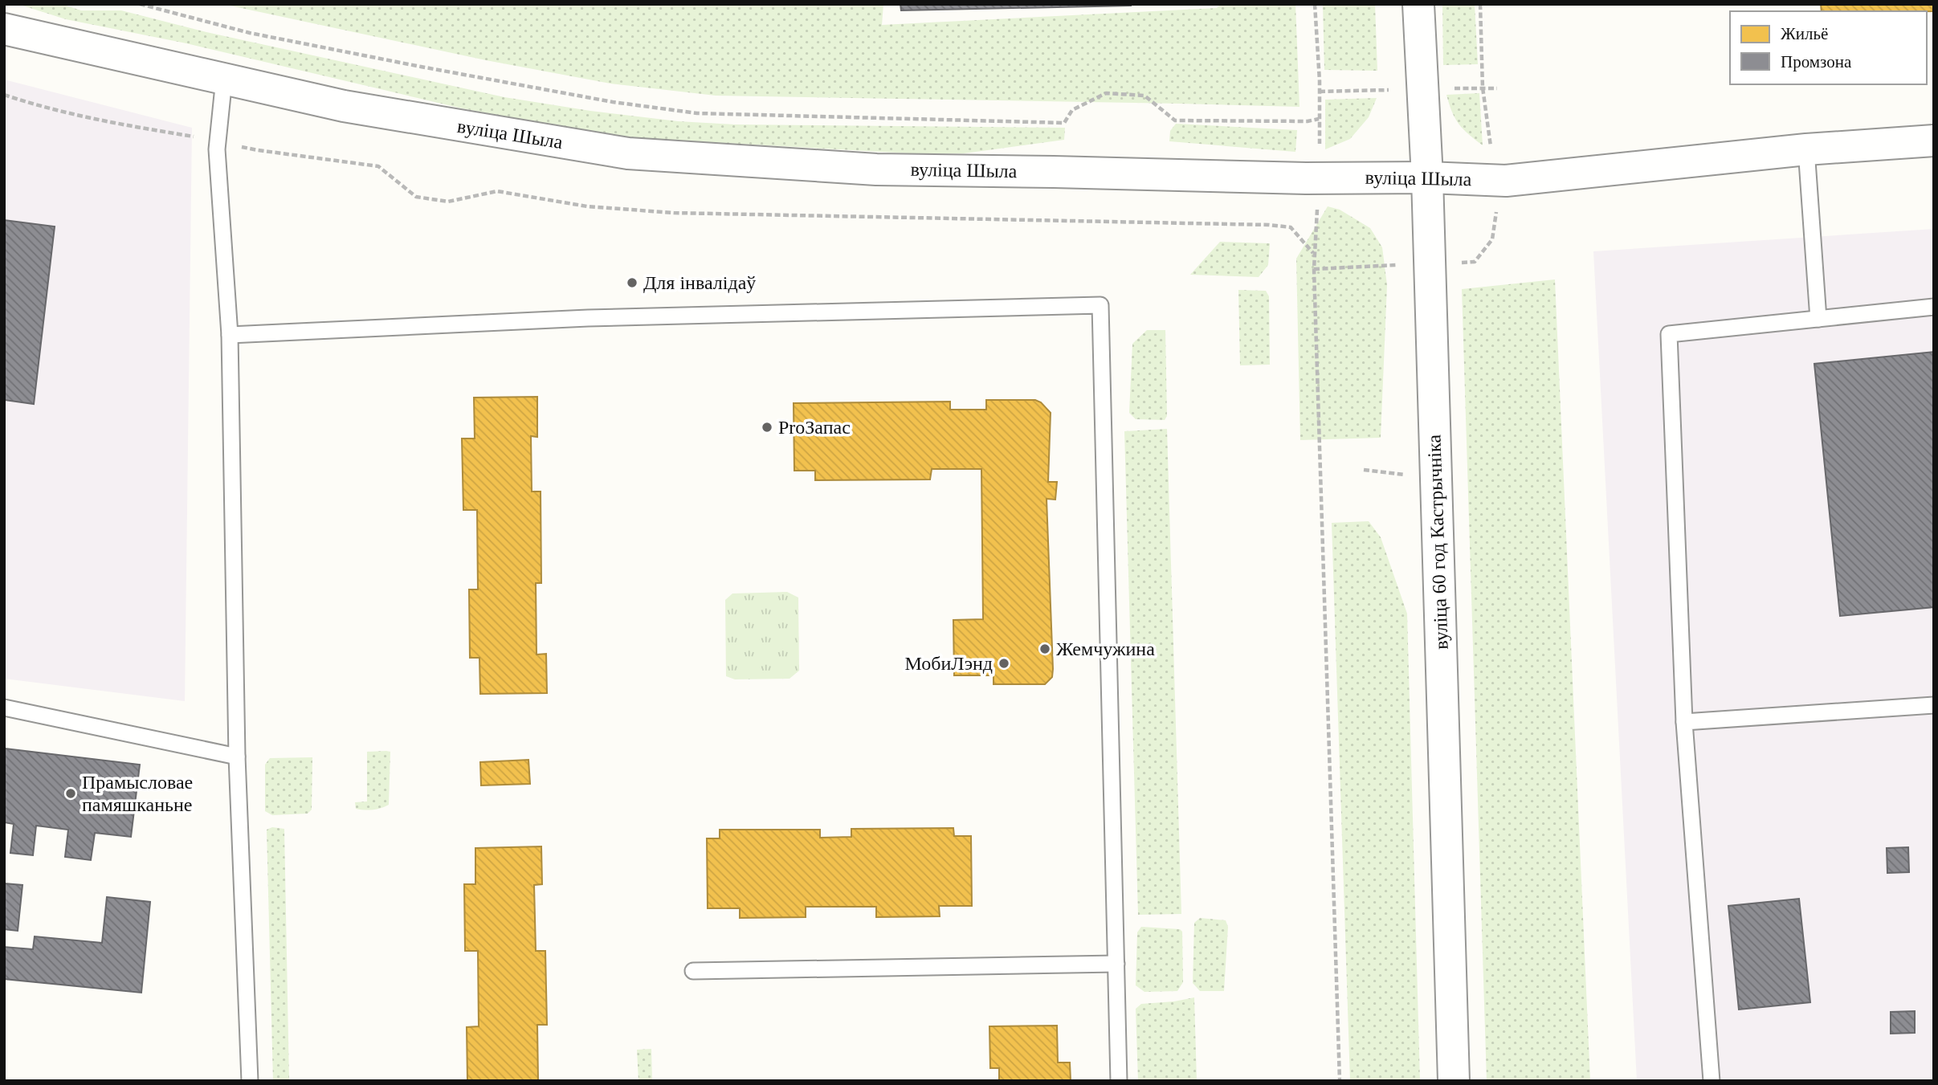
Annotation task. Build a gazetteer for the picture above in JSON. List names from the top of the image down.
{
  "streets": {
    "street": ["вуліца Шыла", "вуліца 60 год Кастрычніка"]
  },
  "crossings": [
    ["вуліца Шыла", "вуліца 60 год Кастрычніка"]
  ],
  "places": [
    "Для інвалідаў",
    "ProЗапас",
    "Жемчужина",
    "МобиЛэнд",
    "Прамысловае памяшканьне"
  ],
  "legend": ["Жильё", "Промзона"]
}
